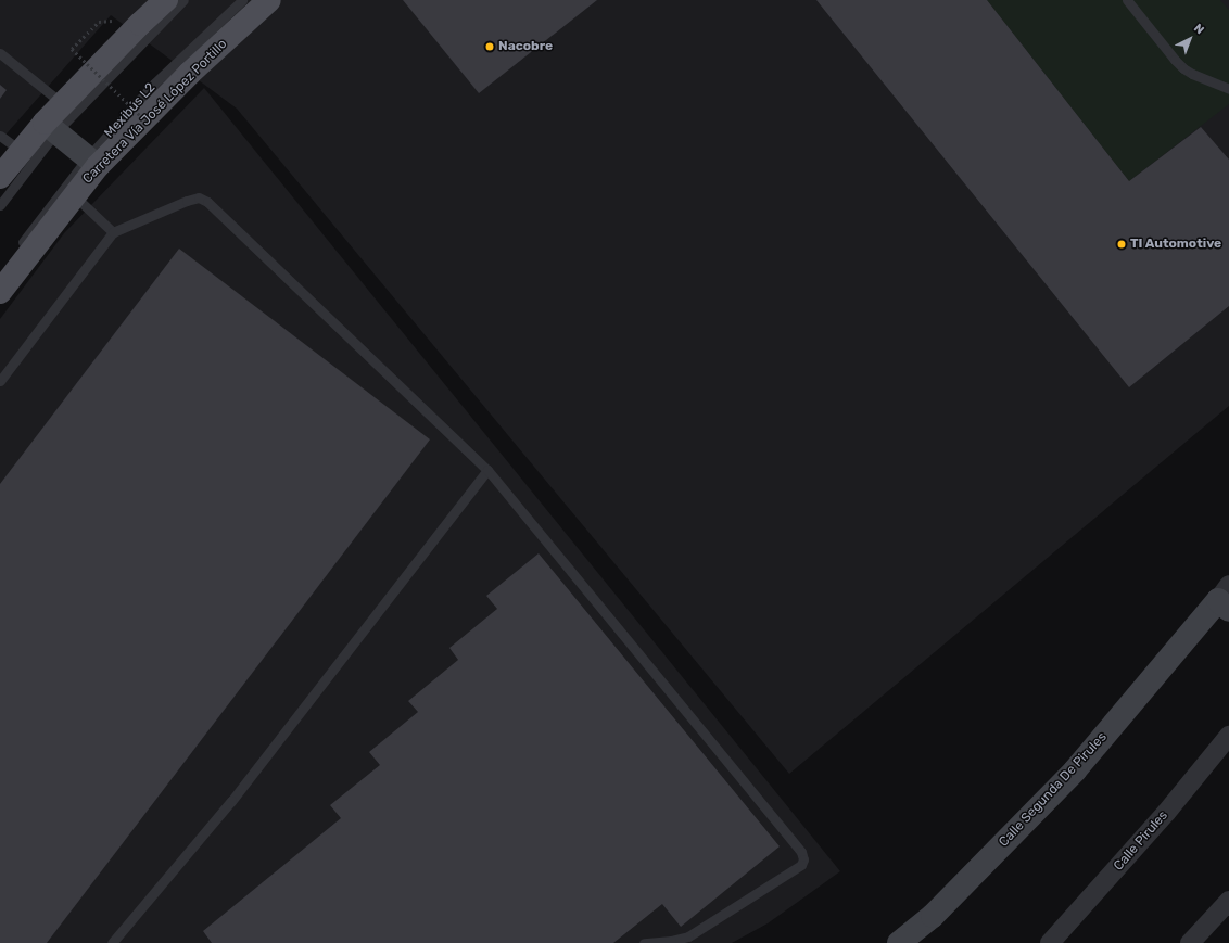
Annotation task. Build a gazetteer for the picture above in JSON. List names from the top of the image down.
{
  "streets": {
    "main road": ["Carretera Vía José López Portillo", "Calle Segunda De Pirules"],
    "street": ["Calle Pirules"],
    "lane": ["Mexibús L2"]
  },
  "crossings": [
    ["Mexibús L2", "Carretera Vía José López Portillo"]
  ],
  "places": ["Nacobre", "TI Automotive"],
  "north": "top right"
}
